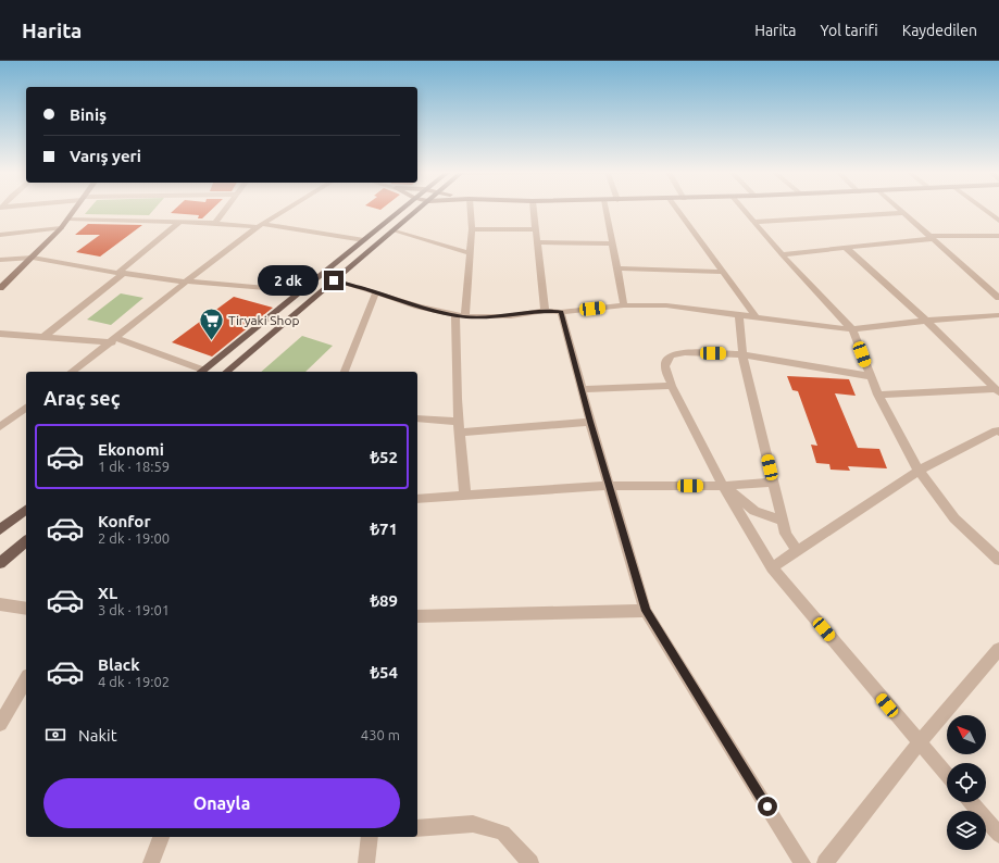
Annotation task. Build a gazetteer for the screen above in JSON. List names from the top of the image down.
{
  "places": {
    "supermarket": ["Tiryaki Shop"]
  },
  "north": "top left",
  "page": {
    "header": "Harita",
    "nav": ["Harita", "Yol tarifi", "Kaydedilen"],
    "banner": ["Biniş", "Varış yeri"],
    "bubble": "2 dk",
    "heading": "Araç seç",
    "list": [
      {
        "name": "Ekonomi",
        "note": "1 dk · 18:59",
        "value": "₺52"
      },
      {
        "name": "Konfor",
        "note": "2 dk · 19:00",
        "value": "₺71"
      },
      {
        "name": "XL",
        "note": "3 dk · 19:01",
        "value": "₺89"
      },
      {
        "name": "Black",
        "note": "4 dk · 19:02",
        "value": "₺54"
      }
    ],
    "pay": ["Nakit", "430 m"],
    "buttons": "Onayla"
  }
}
